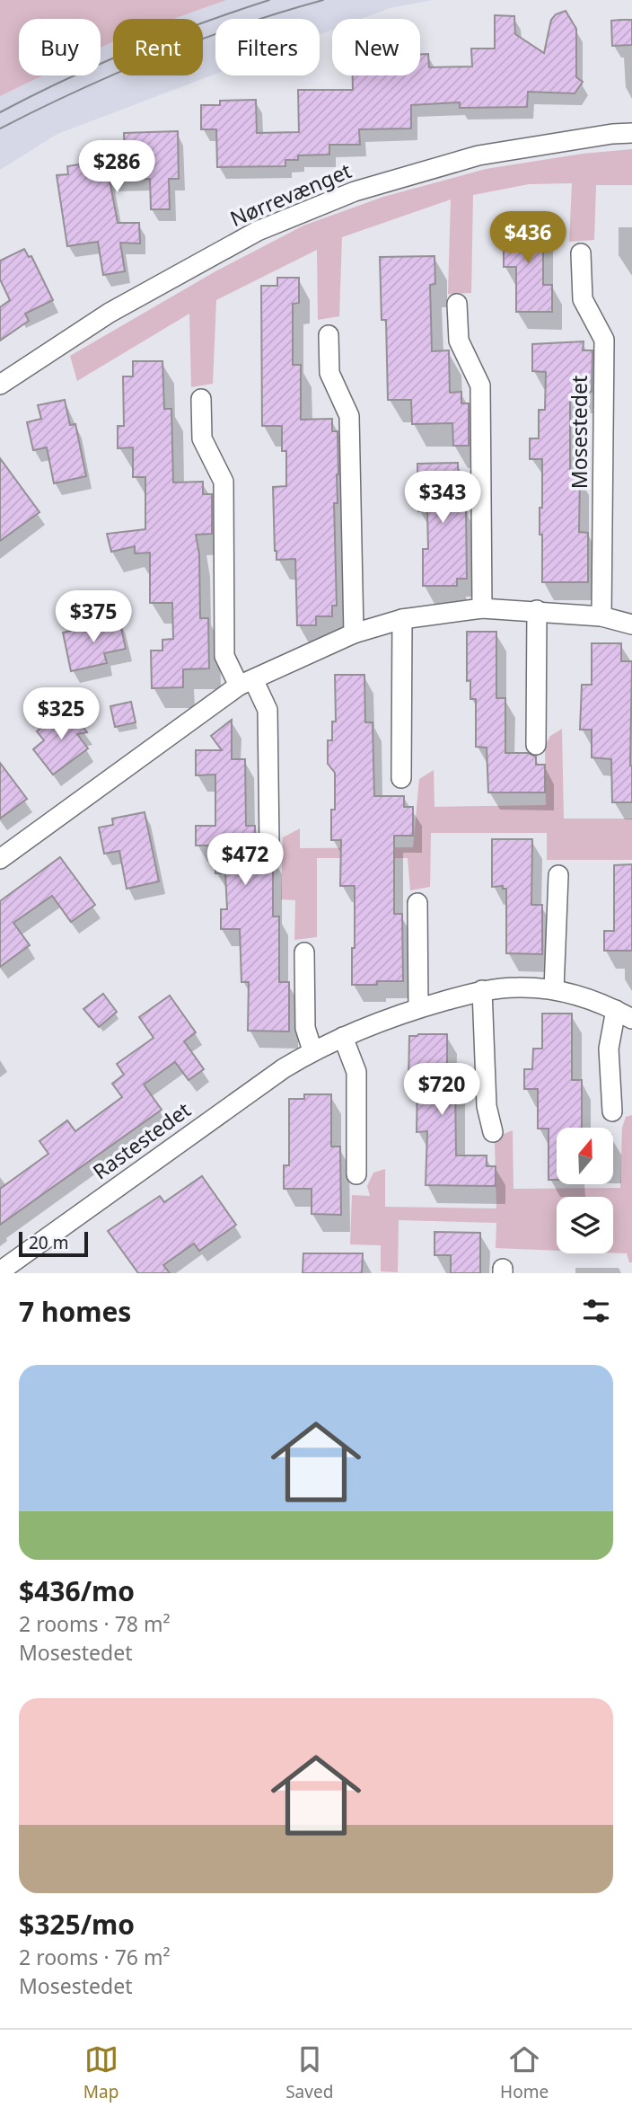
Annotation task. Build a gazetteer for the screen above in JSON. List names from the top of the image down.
{
  "streets": {
    "street": ["Nørrevænget", "Mosestedet", "Rastestedet"]
  },
  "scale_bar": "20 m",
  "north": "top",
  "page": {
    "chip": [
      "Buy",
      "Rent",
      "Filters",
      "New"
    ],
    "price": [
      "$286",
      "$436",
      "$343",
      "$375",
      "$325",
      "$472",
      "$720"
    ],
    "scale": "20 m",
    "heading": "7 homes",
    "list": [
      {
        "name": "$436/mo",
        "note": "2 rooms · 78 m² · Mosestedet"
      },
      {
        "name": "$325/mo",
        "note": "2 rooms · 76 m² · Mosestedet"
      }
    ],
    "tabs": ["Map", "Saved", "Home"]
  }
}
